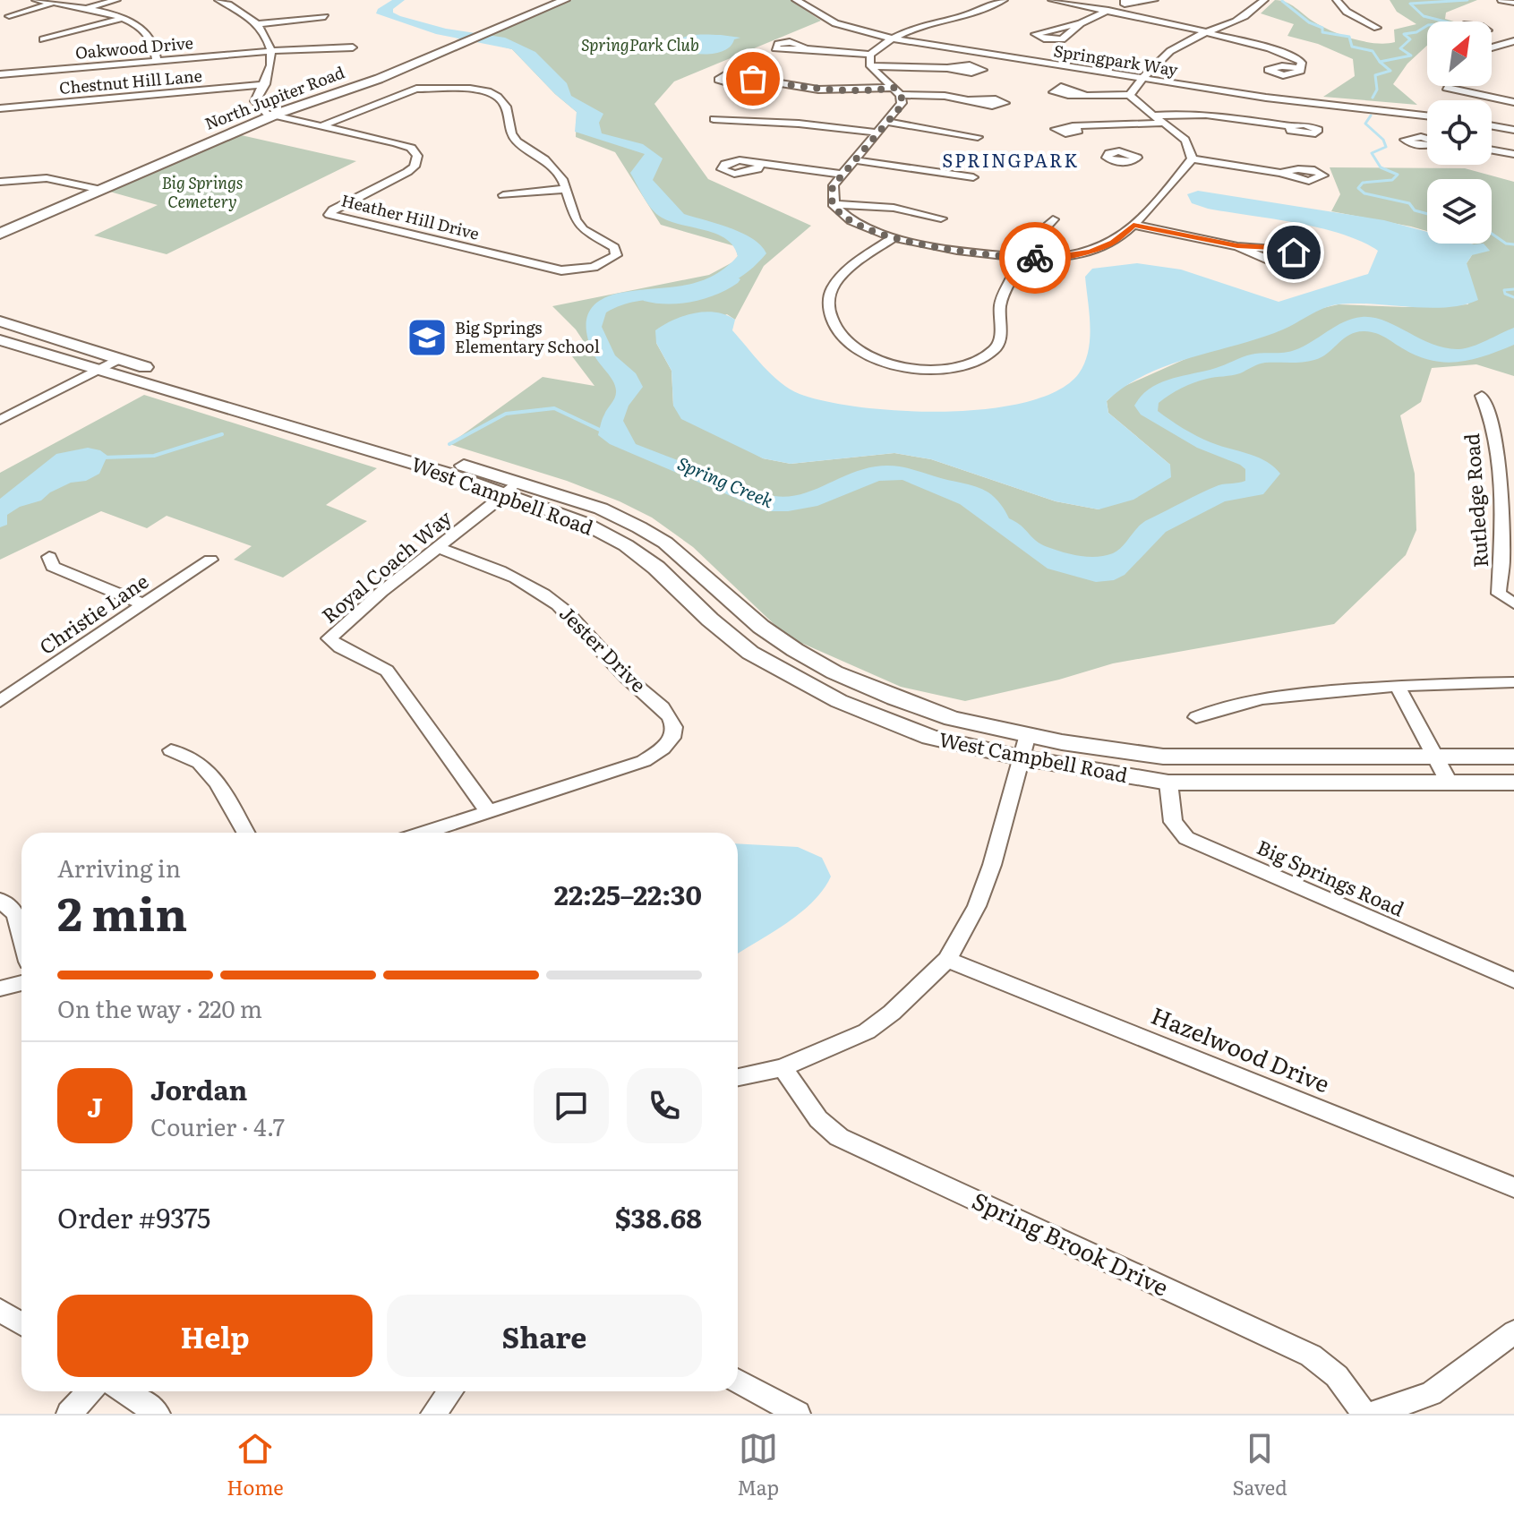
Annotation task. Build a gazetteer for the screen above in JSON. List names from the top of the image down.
{
  "streets": {
    "main road": ["North Jupiter Road", "West Campbell Road"],
    "street": [
      "Oakwood Drive",
      "Springpark Way",
      "Chestnut Hill Lane",
      "Heather Hill Drive",
      "Rutledge Road",
      "Royal Coach Way",
      "Christie Lane",
      "Jester Drive",
      "Big Springs Road",
      "Hazelwood Drive",
      "Spring Brook Drive"
    ]
  },
  "crossings": [
    ["North Jupiter Road", "Heather Hill Drive"],
    ["West Campbell Road", "Royal Coach Way"],
    ["West Campbell Road", "Big Springs Road"],
    ["Royal Coach Way", "Jester Drive"]
  ],
  "districts": ["SPRINGPARK"],
  "water": ["Spring Creek"],
  "parks": ["SpringPark Club", "Big Springs Cemetery"],
  "places": {
    "school or university": ["Big Springs Elementary School"]
  },
  "north": "top right",
  "page": {
    "heading": ["2 min", "Arriving in", "22:25–22:30"],
    "panel": [
      "Jordan",
      "Courier · 4.7",
      "Order #9375",
      "$38.68"
    ],
    "bar": "On the way · 220 m",
    "round": "J",
    "buttons": ["Help", "Share"],
    "tabs": ["Home", "Map", "Saved"]
  }
}
